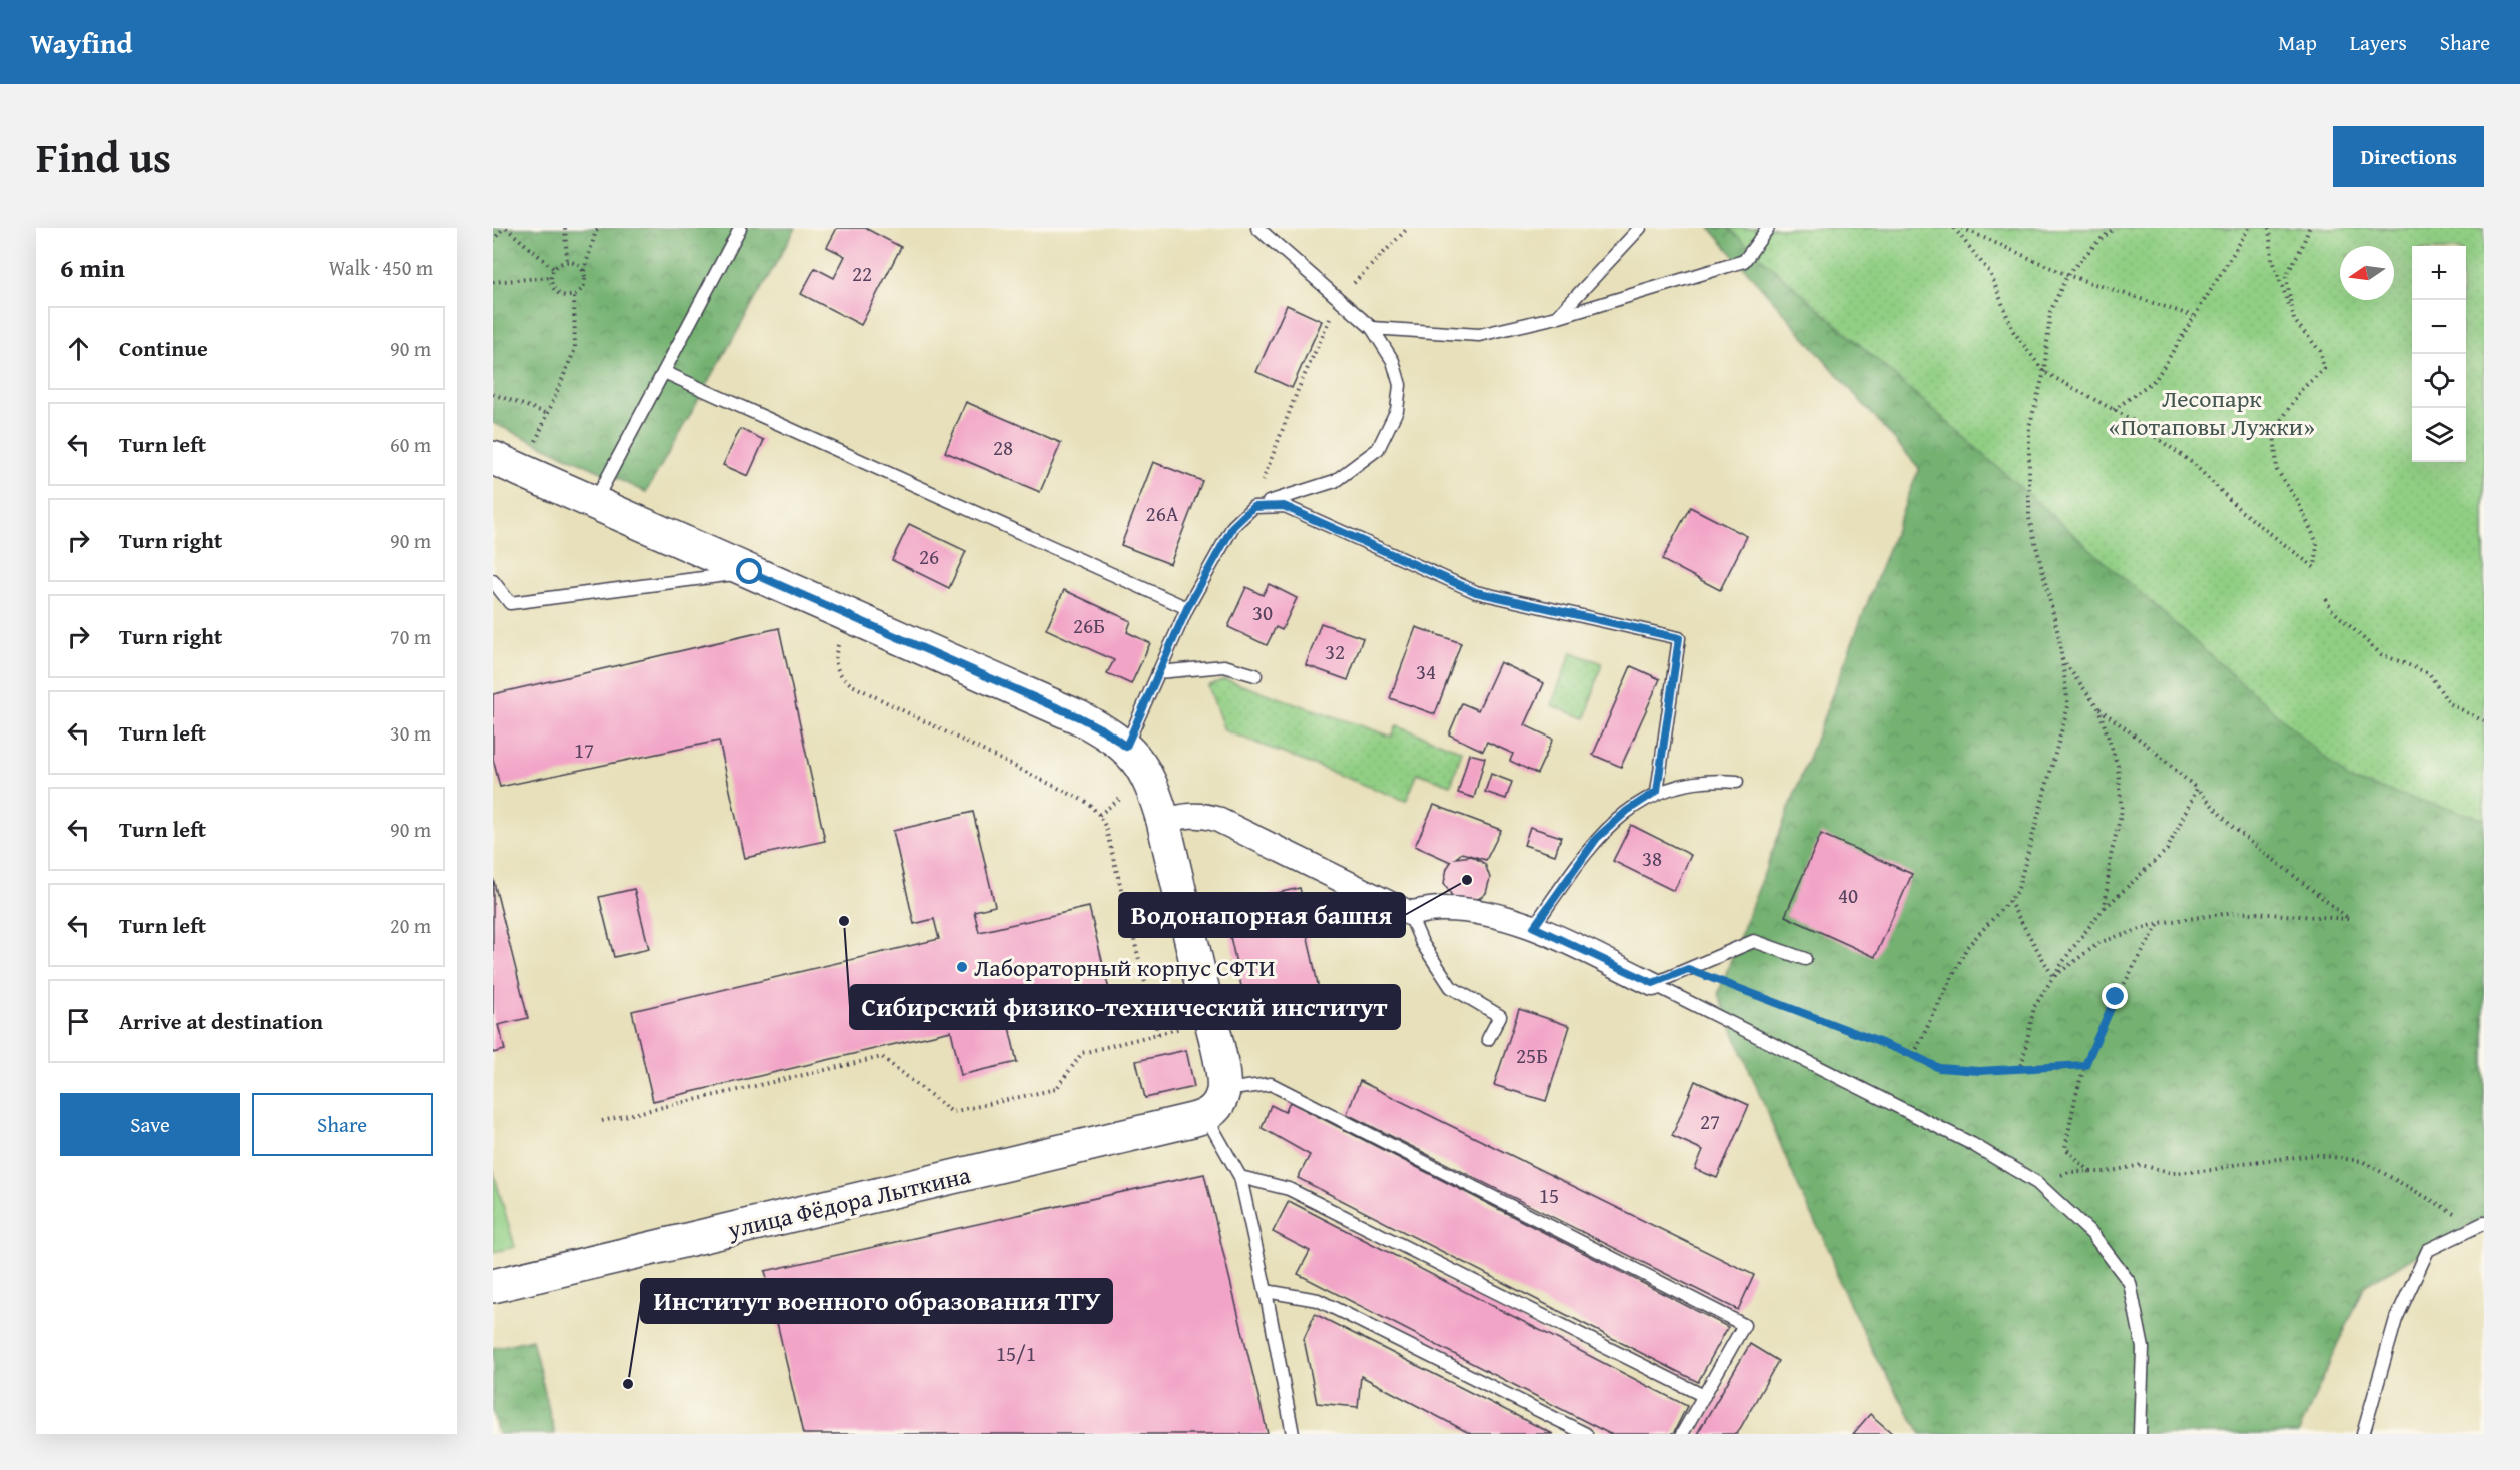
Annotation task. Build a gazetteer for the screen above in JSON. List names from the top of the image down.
{
  "streets": {
    "street": ["улица Фёдора Лыткина"]
  },
  "parks": ["Лесопарк «Потаповы Лужки»"],
  "places": [
    "Водонапорная башня",
    "Сибирский физико-технический институт",
    "Лабораторный корпус СФТИ",
    "Институт военного образования ТГУ"
  ],
  "house_numbers": [
    "22",
    "28",
    "26А",
    "26",
    "30",
    "26Б",
    "32",
    "34",
    "17",
    "38",
    "40",
    "25Б",
    "27",
    "15",
    "15/1"
  ],
  "north": "left",
  "page": {
    "header": "Wayfind",
    "nav": ["Map", "Layers", "Share"],
    "title": "Find us",
    "buttons": [
      "Directions",
      ["Save", "Share"]
    ],
    "heading": ["6 min", "Walk · 450 m"],
    "map_buttons": ["+", "−"],
    "list": [
      ["Continue", "90 m"],
      ["Turn left", "60 m"],
      ["Turn right", "90 m"],
      ["Turn right", "70 m"],
      ["Turn left", "30 m"],
      ["Turn left", "90 m"],
      ["Turn left", "20 m"],
      "Arrive at destination"
    ]
  }
}
